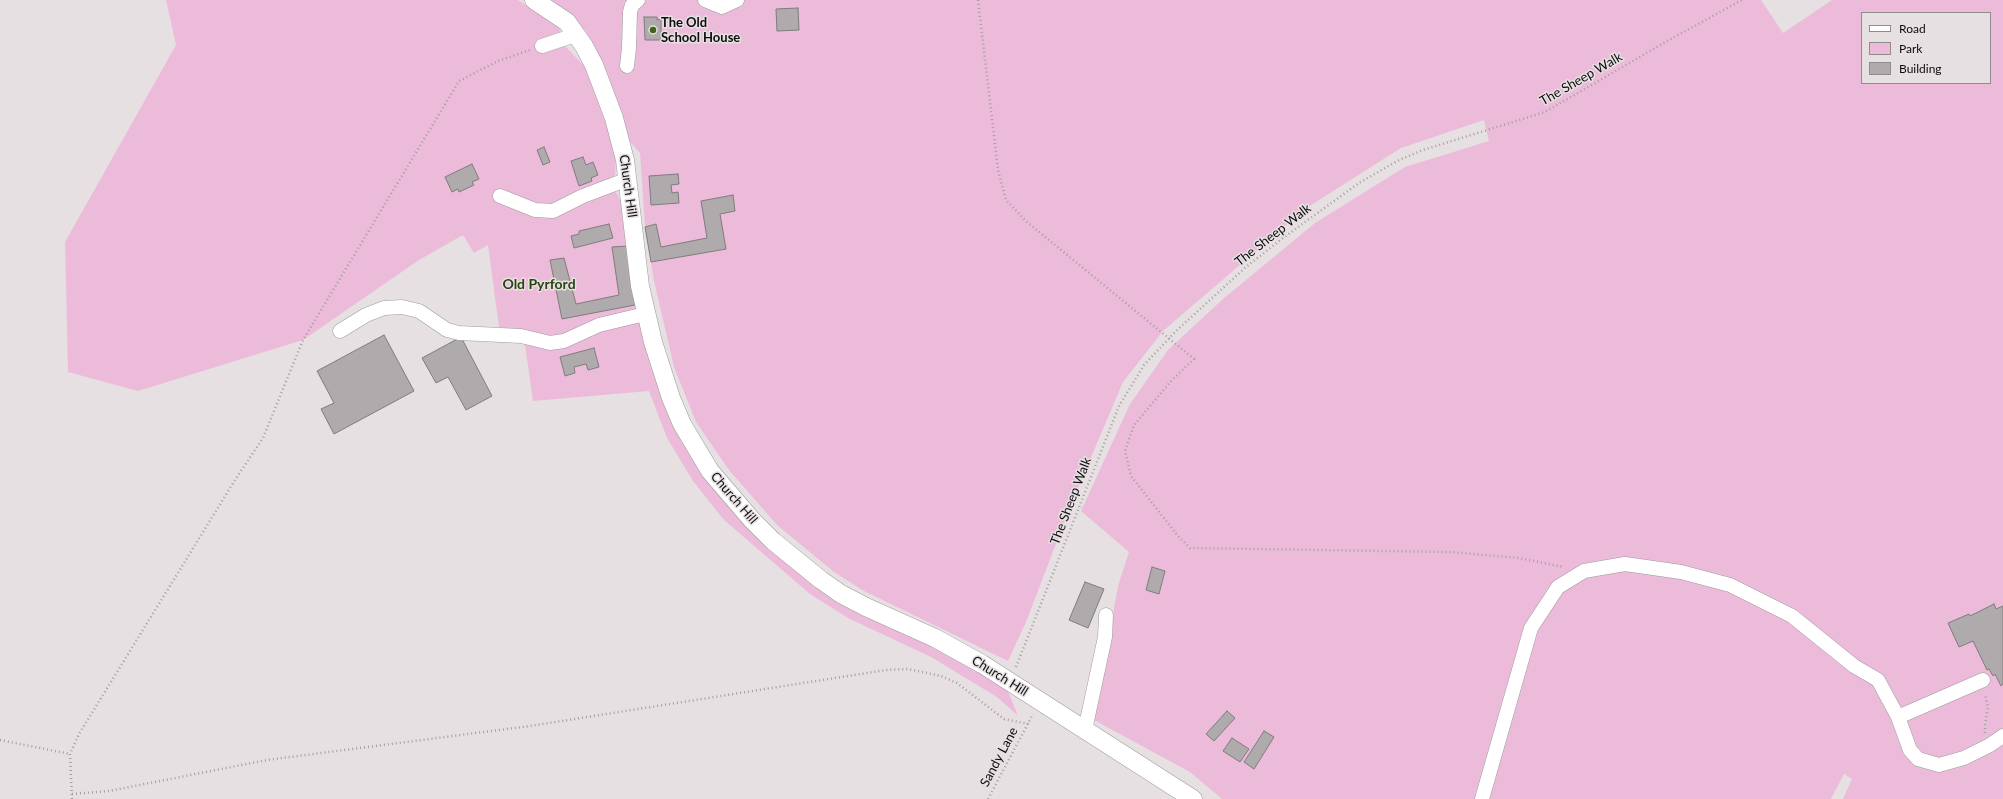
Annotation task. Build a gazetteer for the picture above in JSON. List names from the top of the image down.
{
  "streets": {
    "main road": ["Church Hill"],
    "path": ["The Sheep Walk", "Sandy Lane"]
  },
  "crossings": [
    ["The Sheep Walk", "Church Hill"]
  ],
  "districts": ["Old Pyrford"],
  "places": ["The Old School House"],
  "legend": ["Road", "Park", "Building"]
}
